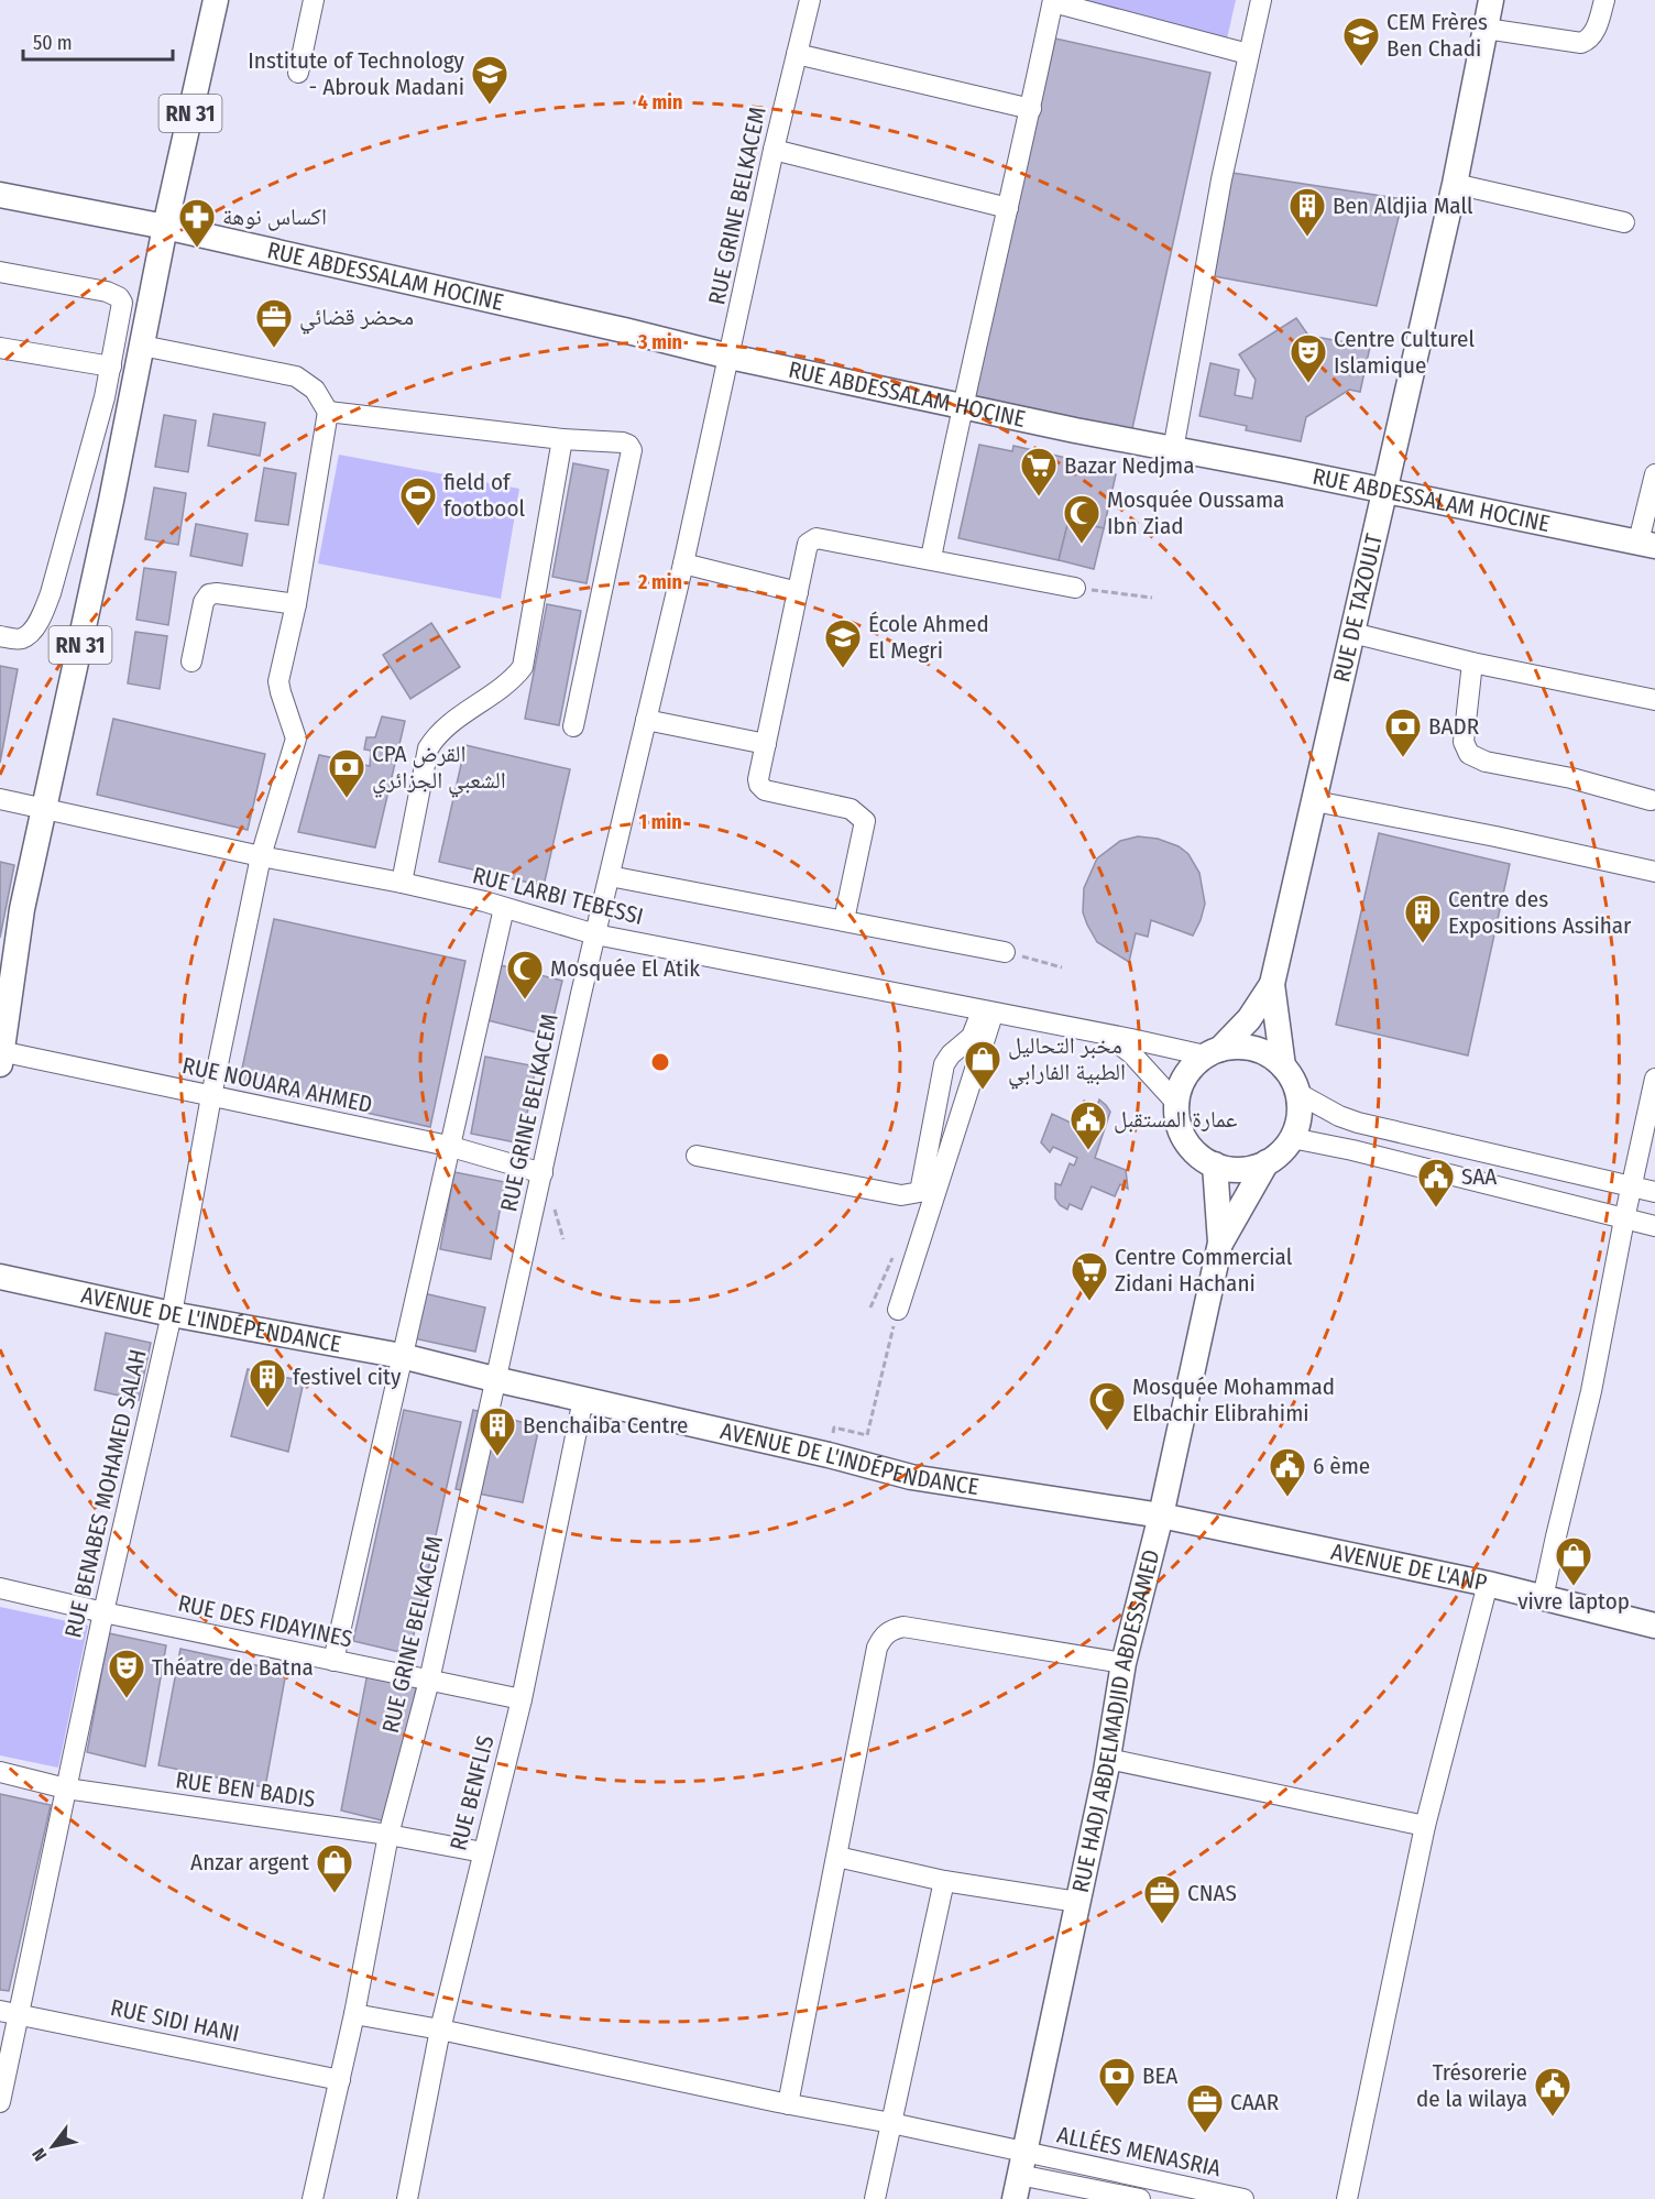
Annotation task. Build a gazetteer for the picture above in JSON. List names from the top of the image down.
{
  "streets": {
    "main road": [
      "RN 31",
      "RUE ABDESSALAM HOCINE",
      "RUE DE TAZOULT",
      "AVENUE DE L'INDÉPENDANCE",
      "AVENUE DE L'ANP",
      "RUE HADJ ABDELMADJID ABDESSAMED"
    ],
    "street": [
      "RUE GRINE BELKACEM",
      "RUE LARBI TEBESSI",
      "RUE NOUARA AHMED",
      "RUE BENABES MOHAMED SALAH",
      "RUE DES FIDAYINES",
      "RUE BEN BADIS",
      "RUE BENFLIS",
      "RUE SIDI HANI",
      "ALLÉES MENASRIA"
    ]
  },
  "crossings": [
    ["RN 31", "RUE ABDESSALAM HOCINE"],
    ["RN 31", "RUE LARBI TEBESSI"],
    ["RN 31", "RUE NOUARA AHMED"],
    ["RUE GRINE BELKACEM", "RUE ABDESSALAM HOCINE"],
    ["RUE GRINE BELKACEM", "RUE LARBI TEBESSI"],
    ["RUE GRINE BELKACEM", "RUE NOUARA AHMED"],
    ["RUE GRINE BELKACEM", "AVENUE DE L'INDÉPENDANCE"],
    ["RUE GRINE BELKACEM", "RUE DES FIDAYINES"],
    ["RUE GRINE BELKACEM", "RUE BEN BADIS"],
    ["RUE GRINE BELKACEM", "RUE SIDI HANI"],
    ["RUE ABDESSALAM HOCINE", "RUE DE TAZOULT"],
    ["RUE DE TAZOULT", "RUE LARBI TEBESSI"],
    ["RUE DE TAZOULT", "RUE HADJ ABDELMADJID ABDESSAMED"],
    ["RUE LARBI TEBESSI", "RUE BENABES MOHAMED SALAH"],
    ["RUE LARBI TEBESSI", "RUE HADJ ABDELMADJID ABDESSAMED"],
    ["RUE NOUARA AHMED", "RUE BENABES MOHAMED SALAH"],
    ["AVENUE DE L'INDÉPENDANCE", "RUE BENABES MOHAMED SALAH"],
    ["AVENUE DE L'INDÉPENDANCE", "AVENUE DE L'ANP"],
    ["AVENUE DE L'INDÉPENDANCE", "RUE HADJ ABDELMADJID ABDESSAMED"],
    ["AVENUE DE L'INDÉPENDANCE", "RUE BENFLIS"],
    ["RUE BENABES MOHAMED SALAH", "RUE DES FIDAYINES"],
    ["RUE BENABES MOHAMED SALAH", "RUE BEN BADIS"],
    ["RUE BENABES MOHAMED SALAH", "RUE SIDI HANI"],
    ["AVENUE DE L'ANP", "RUE HADJ ABDELMADJID ABDESSAMED"],
    ["RUE DES FIDAYINES", "RUE BENFLIS"],
    ["RUE HADJ ABDELMADJID ABDESSAMED", "ALLÉES MENASRIA"],
    ["RUE BEN BADIS", "RUE BENFLIS"]
  ],
  "places": {
    "school or university": ["CEM Frères Ben Chadi", "Institute of Technology - Abrouk Madani", "École Ahmed El Megri"],
    "building": [
      "Ben Aldjia Mall",
      "Centre des Expositions Assihar",
      "festivel city",
      "Benchaiba Centre"
    ],
    "pharmacy": ["اكساس نوهة"],
    "office": ["محضر قضائي", "CNAS", "CAAR"],
    "theatre": ["Centre Culturel Islamique", "Théatre de Batna"],
    "supermarket": ["Bazar Nedjma", "Centre Commercial Zidani Hachani"],
    "sports": ["field of footbool"],
    "mosque": ["Mosquée Oussama Ibn Ziad", "Mosquée El Atik", "Mosquée Mohammad Elbachir Elibrahimi"],
    "bank": ["BADR", "CPA القرض الشعبي الجزائري", "BEA"],
    "shop": ["مخبر التحاليل الطبية الفارابي", "vivre laptop", "Anzar argent"],
    "public building": [
      "عمارة المستقبل",
      "SAA",
      "6 ème",
      "Trésorerie de la wilaya"
    ]
  },
  "scale_bar": "50 m",
  "north": "bottom left",
  "rings": [
    "4 min",
    "3 min",
    "2 min",
    "1 min"
  ]
}
